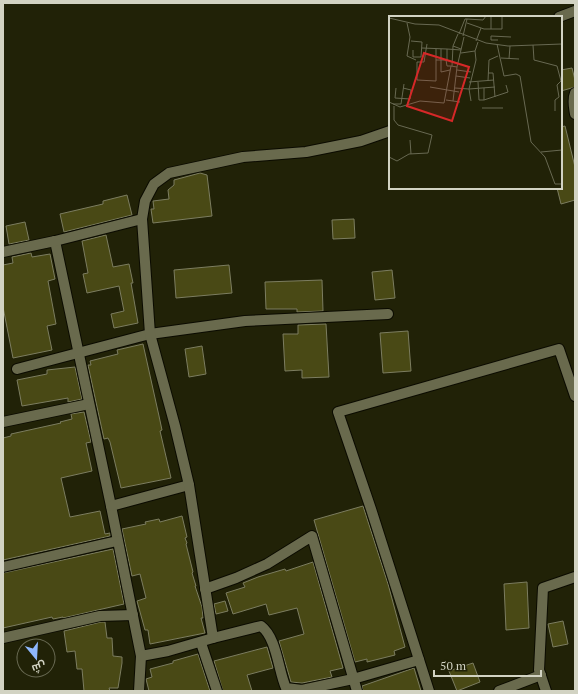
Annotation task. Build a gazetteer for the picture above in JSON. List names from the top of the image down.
{
  "scale_bar": "50 m",
  "north": "bottom"
}
